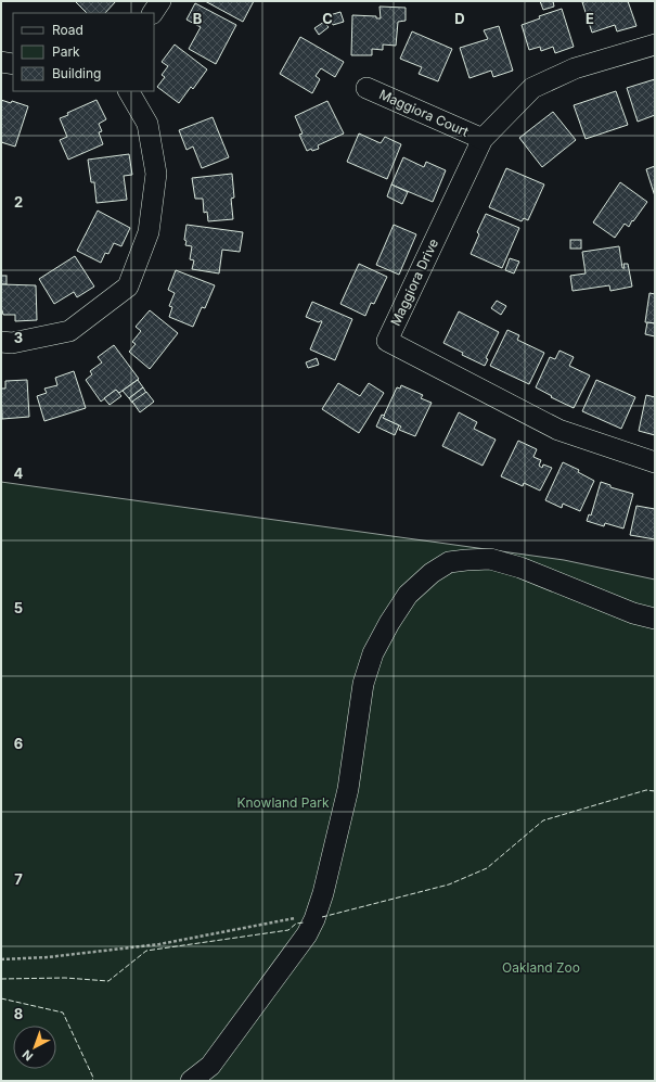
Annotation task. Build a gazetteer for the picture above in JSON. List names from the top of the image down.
{
  "streets": {
    "street": ["Maggiora Court", "Maggiora Drive"]
  },
  "crossings": [
    ["Maggiora Court", "Maggiora Drive"]
  ],
  "parks": ["Knowland Park", "Oakland Zoo"],
  "legend": ["Road", "Park", "Building"],
  "north": "bottom left",
  "grid": {
    "columns": [
      "B",
      "C",
      "D",
      "E"
    ],
    "rows": [
      "2",
      "3",
      "4",
      "5",
      "6",
      "7",
      "8"
    ]
  }
}
